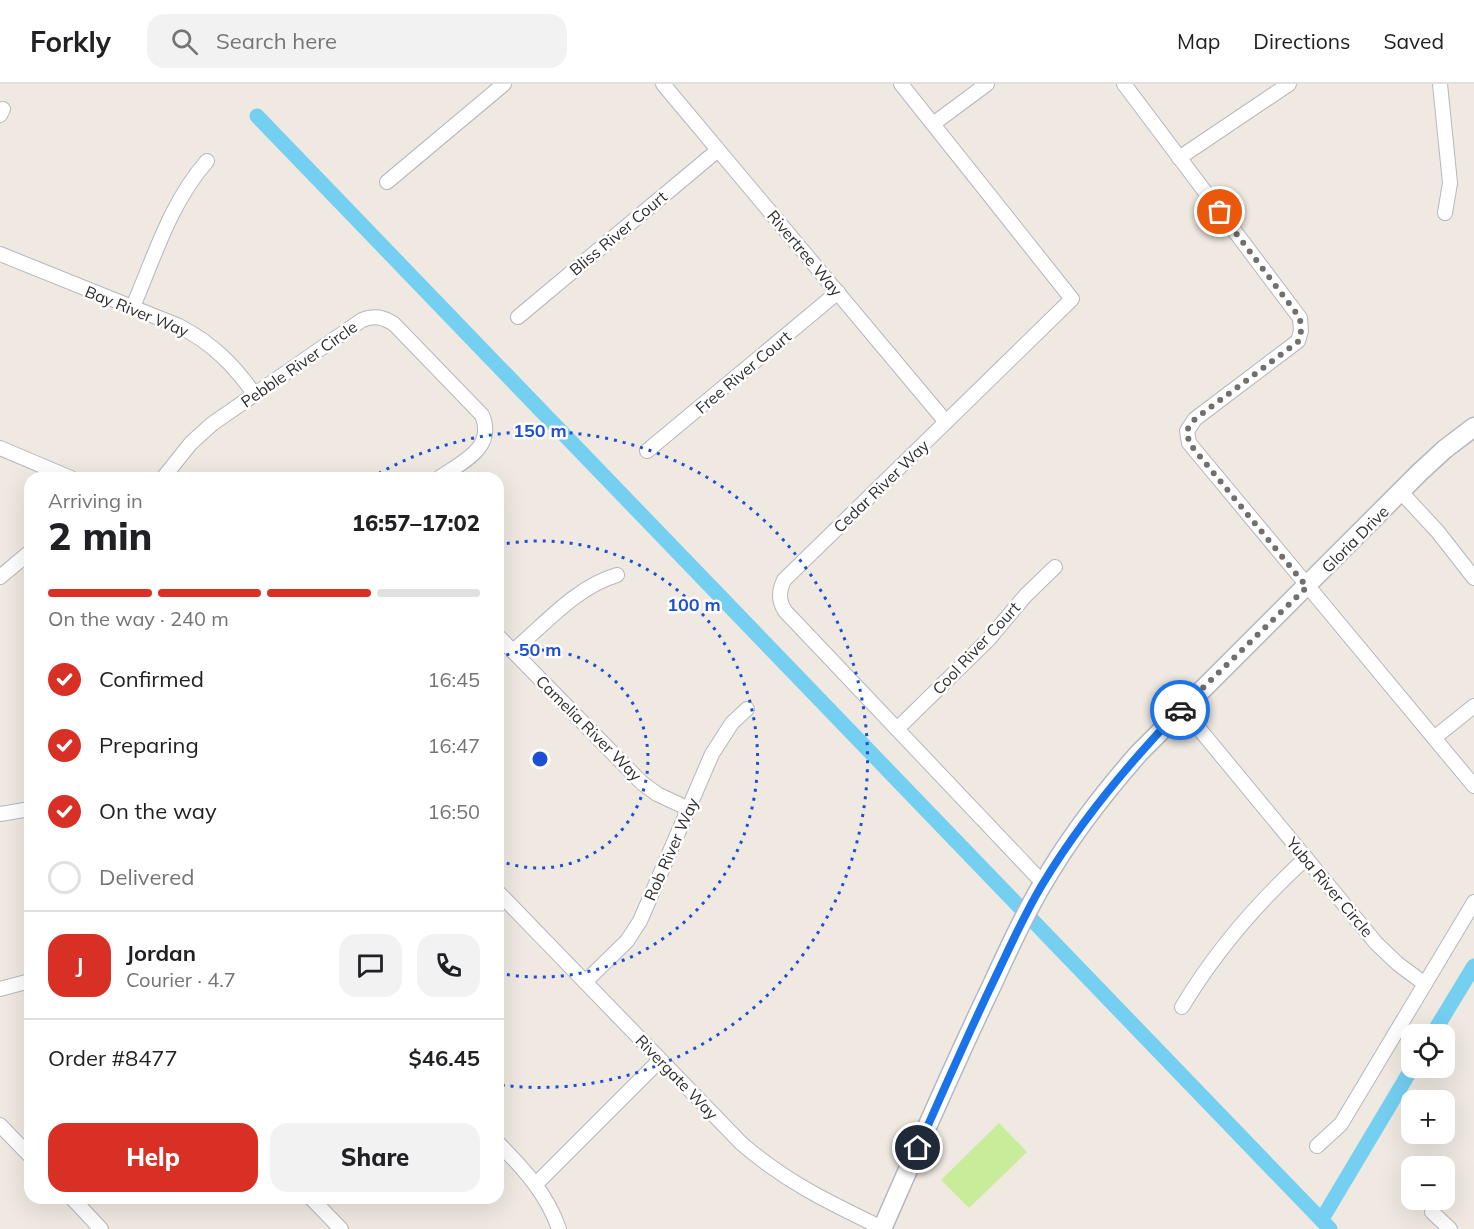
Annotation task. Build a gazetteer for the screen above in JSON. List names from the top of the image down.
{
  "streets": {
    "street": [
      "Bliss River Court",
      "Rivertree Way",
      "Bay River Way",
      "Pebble River Circle",
      "Free River Court",
      "Cedar River Way",
      "Gloria Drive",
      "Cool River Court",
      "Camelia River Way",
      "Rob River Way",
      "Yuba River Circle",
      "Rivergate Way"
    ]
  },
  "crossings": [
    ["Bliss River Court", "Rivertree Way"],
    ["Rivertree Way", "Free River Court"],
    ["Rivertree Way", "Cedar River Way"],
    ["Bay River Way", "Pebble River Circle"],
    ["Cedar River Way", "Gloria Drive"],
    ["Cedar River Way", "Cool River Court"],
    ["Gloria Drive", "Yuba River Circle"],
    ["Gloria Drive", "Rivergate Way"],
    ["Camelia River Way", "Rob River Way"],
    ["Rob River Way", "Rivergate Way"]
  ],
  "page": {
    "header": "Forkly",
    "search": "Search here",
    "nav": ["Map", "Directions", "Saved"],
    "heading": ["2 min", "Arriving in", "16:57–17:02"],
    "panel": [
      "Jordan",
      "Courier · 4.7",
      "Order #8477",
      "$46.45"
    ],
    "bar": "On the way · 240 m",
    "list": [
      ["Confirmed", "16:45"],
      ["Preparing", "16:47"],
      ["On the way", "16:50"],
      "Delivered"
    ],
    "round": "J",
    "map_buttons": ["+", "−"],
    "buttons": ["Help", "Share"]
  },
  "rings": ["150 m", "100 m", "50 m"]
}
